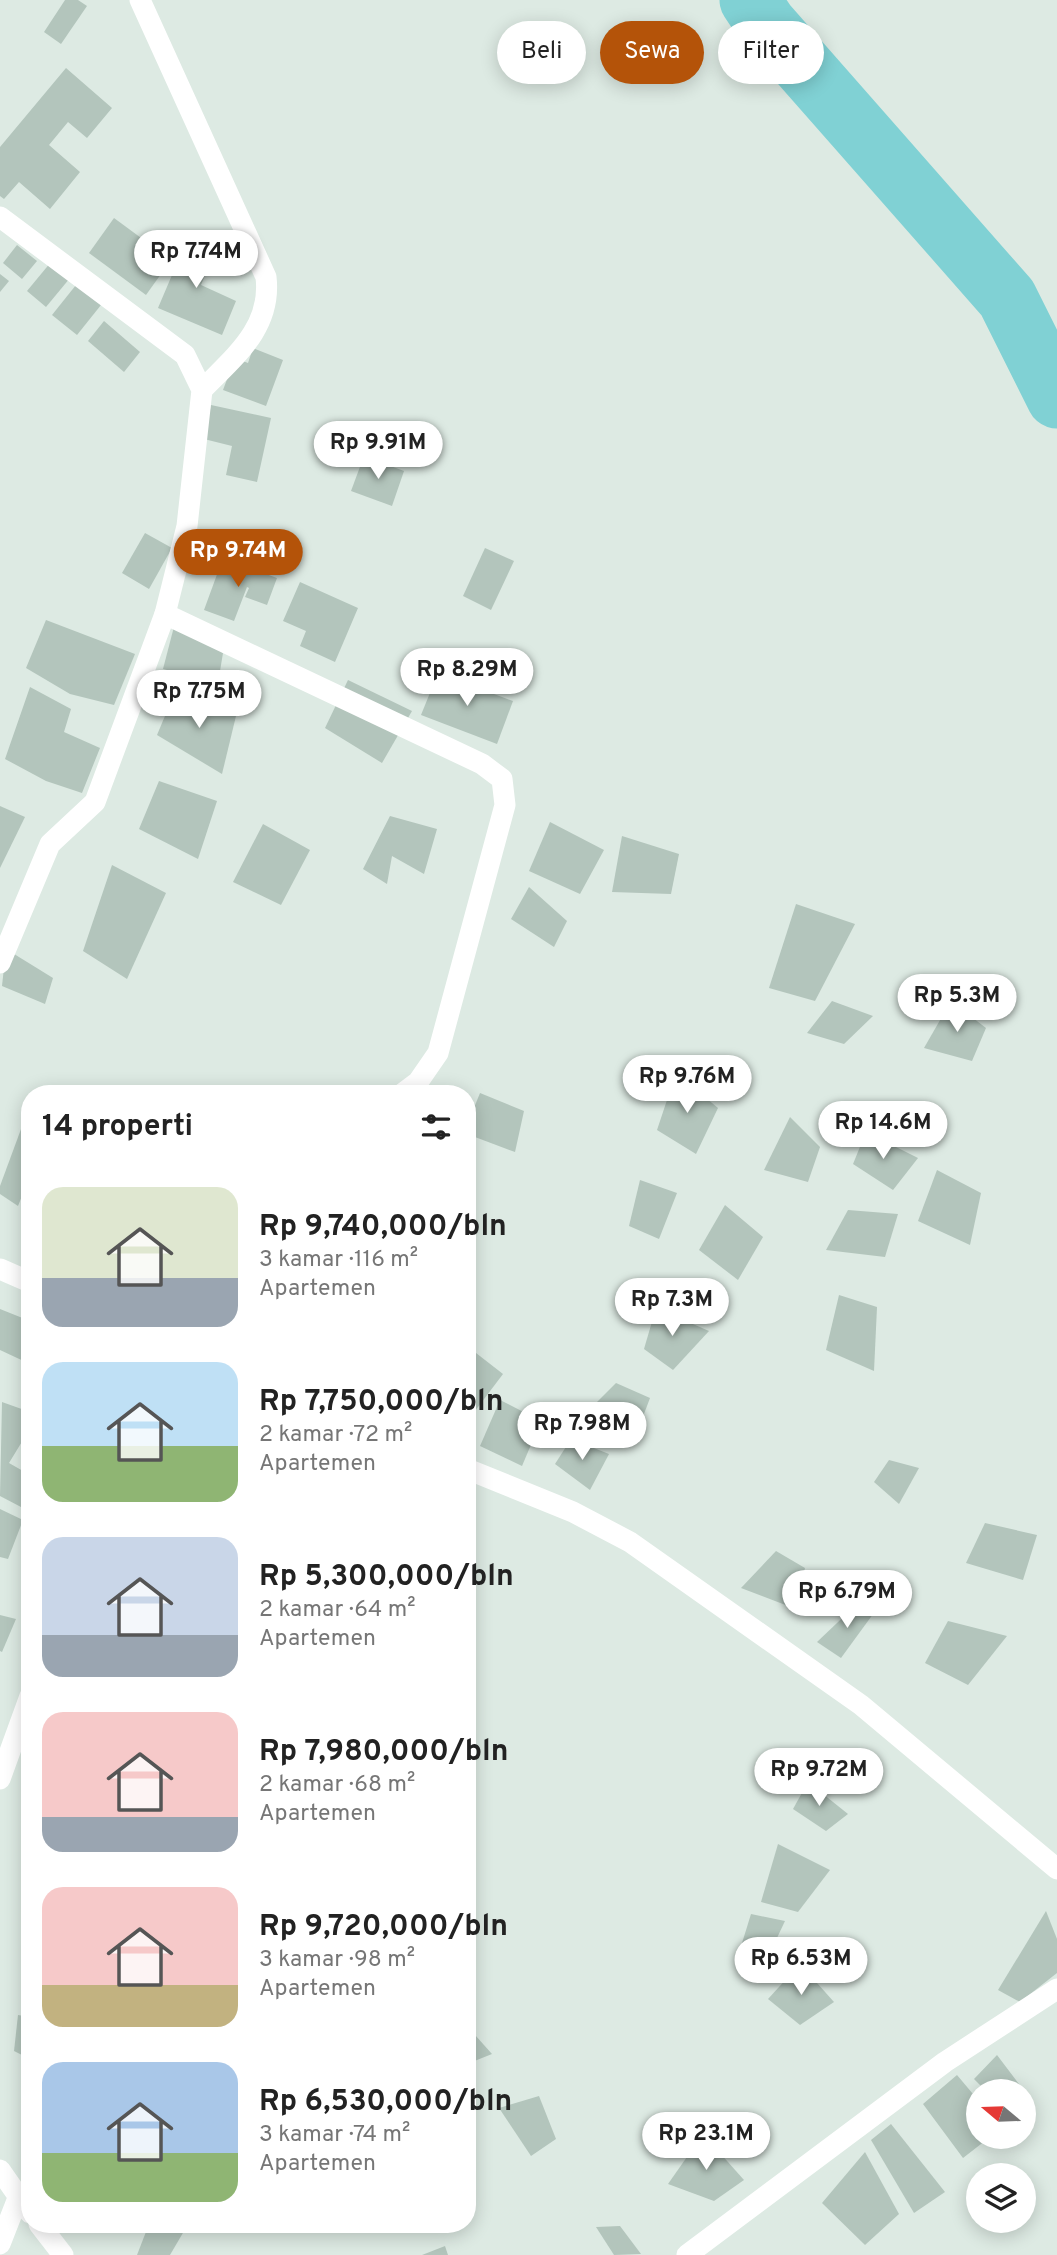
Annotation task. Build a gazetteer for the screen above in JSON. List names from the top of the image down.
{
  "north": "left",
  "page": {
    "chip": ["Beli", "Sewa", "Filter"],
    "price": [
      "Rp 7.74M",
      "Rp 9.91M",
      "Rp 9.74M",
      "Rp 8.29M",
      "Rp 7.75M",
      "Rp 5.3M",
      "Rp 9.76M",
      "Rp 14.6M",
      "Rp 7.3M",
      "Rp 7.98M",
      "Rp 6.79M",
      "Rp 9.72M",
      "Rp 6.53M",
      "Rp 23.1M"
    ],
    "heading": "14 properti",
    "list": [
      {
        "name": "Rp 9,740,000/bln",
        "note": "3 kamar · 116 m² · Apartemen"
      },
      {
        "name": "Rp 7,750,000/bln",
        "note": "2 kamar · 72 m² · Apartemen"
      },
      {
        "name": "Rp 5,300,000/bln",
        "note": "2 kamar · 64 m² · Apartemen"
      },
      {
        "name": "Rp 7,980,000/bln",
        "note": "2 kamar · 68 m² · Apartemen"
      },
      {
        "name": "Rp 9,720,000/bln",
        "note": "3 kamar · 98 m² · Apartemen"
      },
      {
        "name": "Rp 6,530,000/bln",
        "note": "3 kamar · 74 m² · Apartemen"
      }
    ]
  }
}
